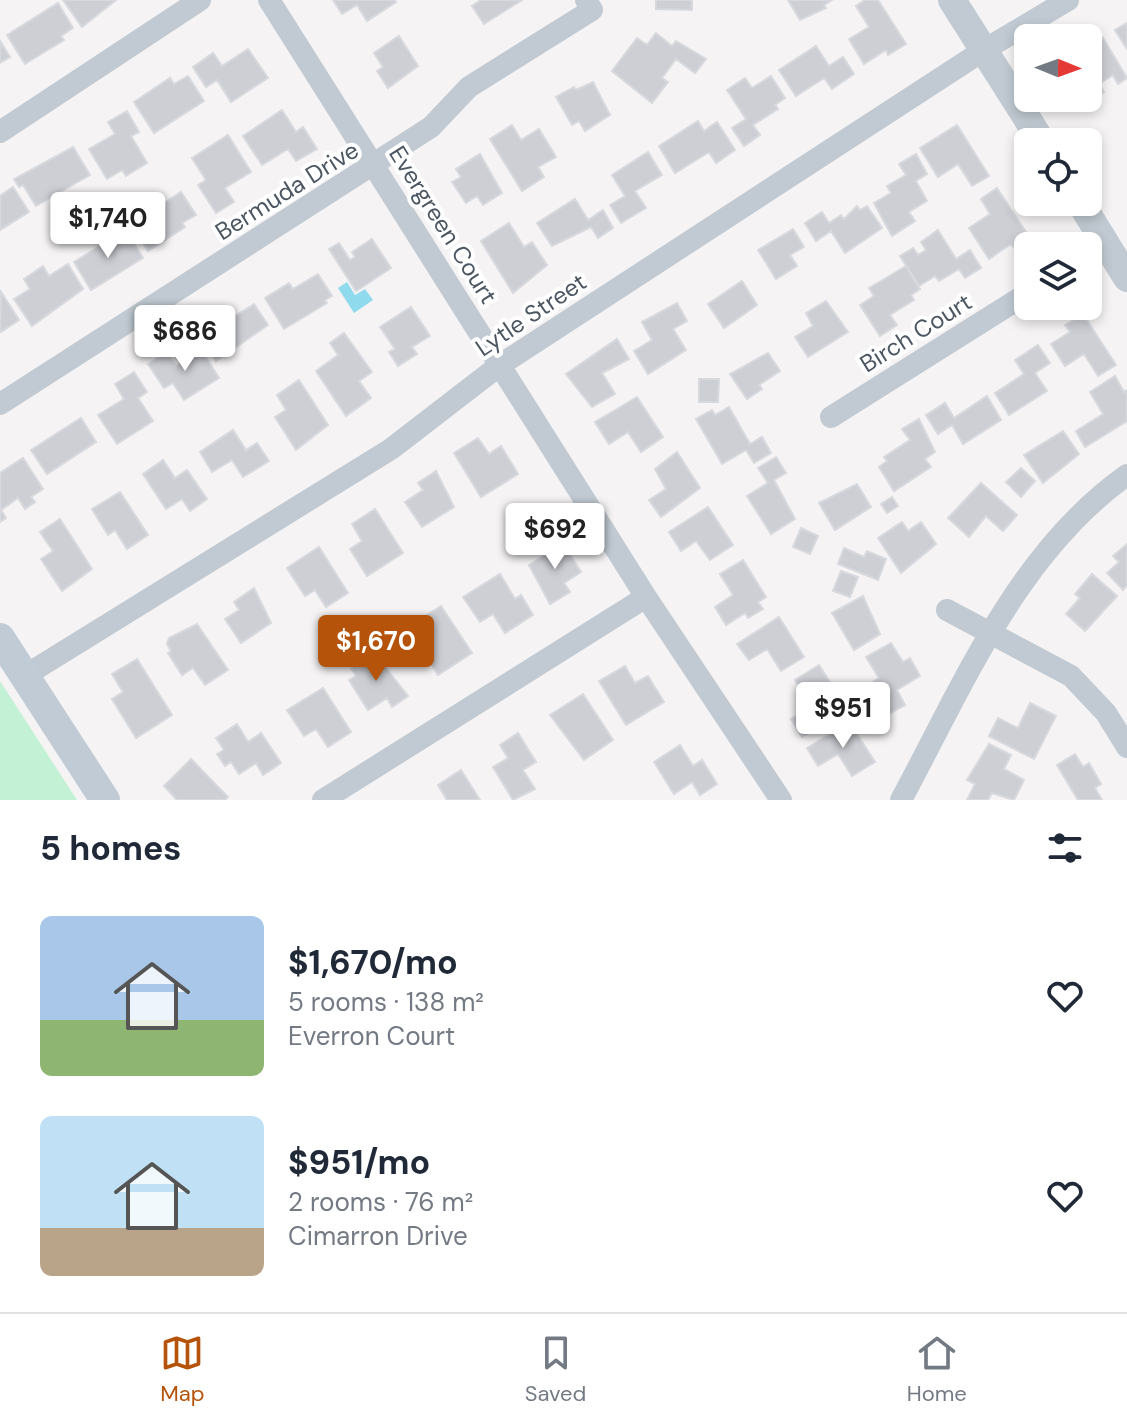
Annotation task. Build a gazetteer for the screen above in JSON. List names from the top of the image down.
{
  "streets": {
    "street": [
      "Bermuda Drive",
      "Evergreen Court",
      "Lytle Street",
      "Birch Court"
    ]
  },
  "crossings": [
    ["Bermuda Drive", "Evergreen Court"],
    ["Evergreen Court", "Lytle Street"]
  ],
  "north": "right",
  "page": {
    "price": [
      "$1,740",
      "$686",
      "$692",
      "$1,670",
      "$951"
    ],
    "heading": "5 homes",
    "list": [
      {
        "name": "$1,670/mo",
        "note": "5 rooms · 138 m² · Everron Court"
      },
      {
        "name": "$951/mo",
        "note": "2 rooms · 76 m² · Cimarron Drive"
      }
    ],
    "tabs": ["Map", "Saved", "Home"]
  }
}
